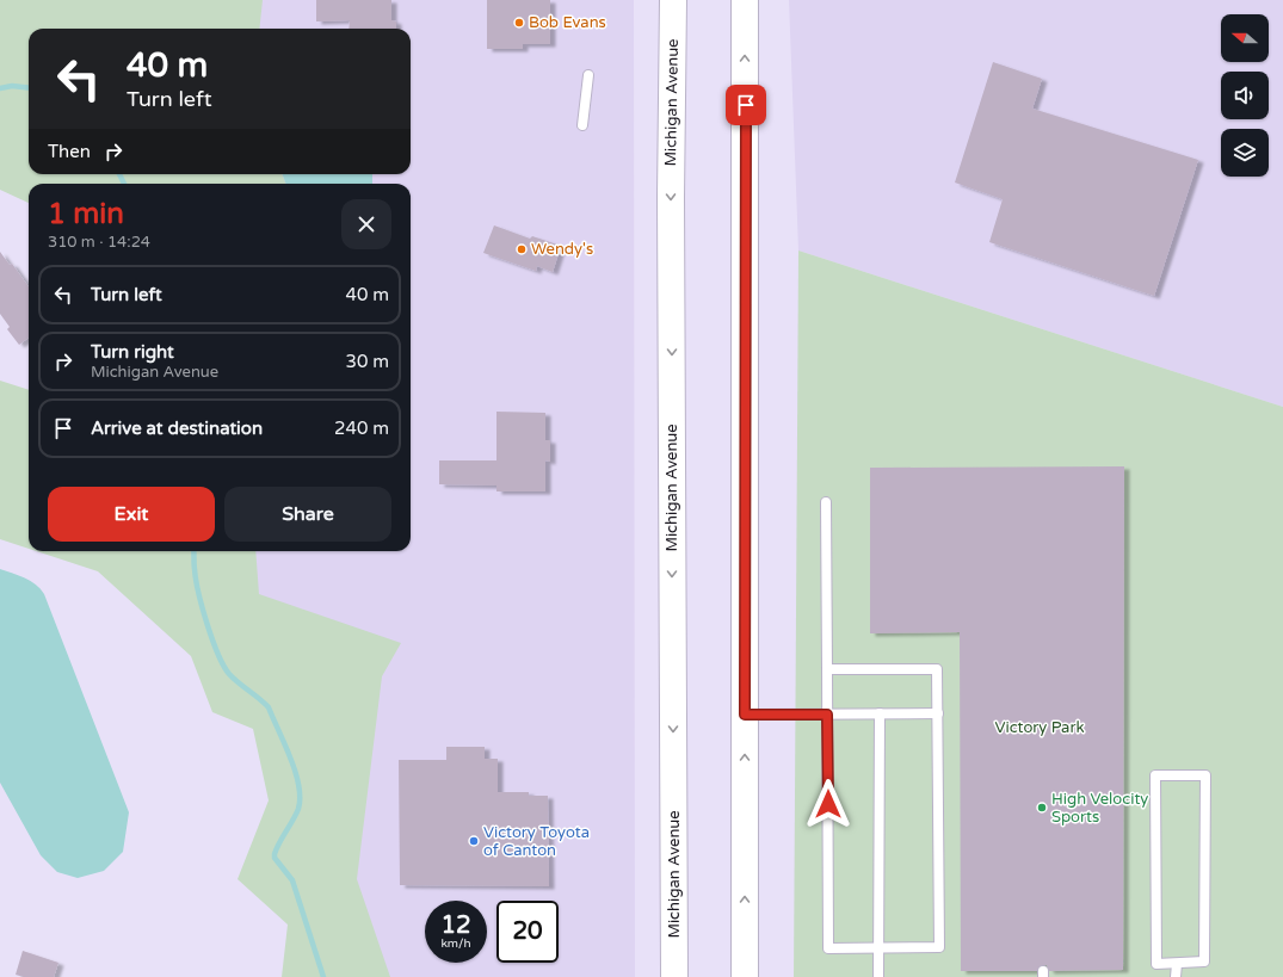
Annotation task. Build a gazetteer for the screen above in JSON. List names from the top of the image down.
{
  "streets": {
    "main road": ["Michigan Avenue"]
  },
  "parks": ["Victory Park"],
  "places": [
    "Bob Evans",
    "Wendy's",
    "High Velocity Sports",
    "Victory Toyota of Canton"
  ],
  "north": "left",
  "page": {
    "turn": ["40 m", "Turn left"],
    "then": "Then",
    "heading": ["1 min", "310 m · 14:24"],
    "list": [
      {
        "name": "Turn left",
        "value": "40 m"
      },
      {
        "name": "Turn right",
        "note": "Michigan Avenue",
        "value": "30 m"
      },
      {
        "name": "Arrive at destination",
        "value": "240 m"
      }
    ],
    "buttons": ["Exit", "Share"],
    "speed": "12 km/h",
    "limit": "20"
  }
}
